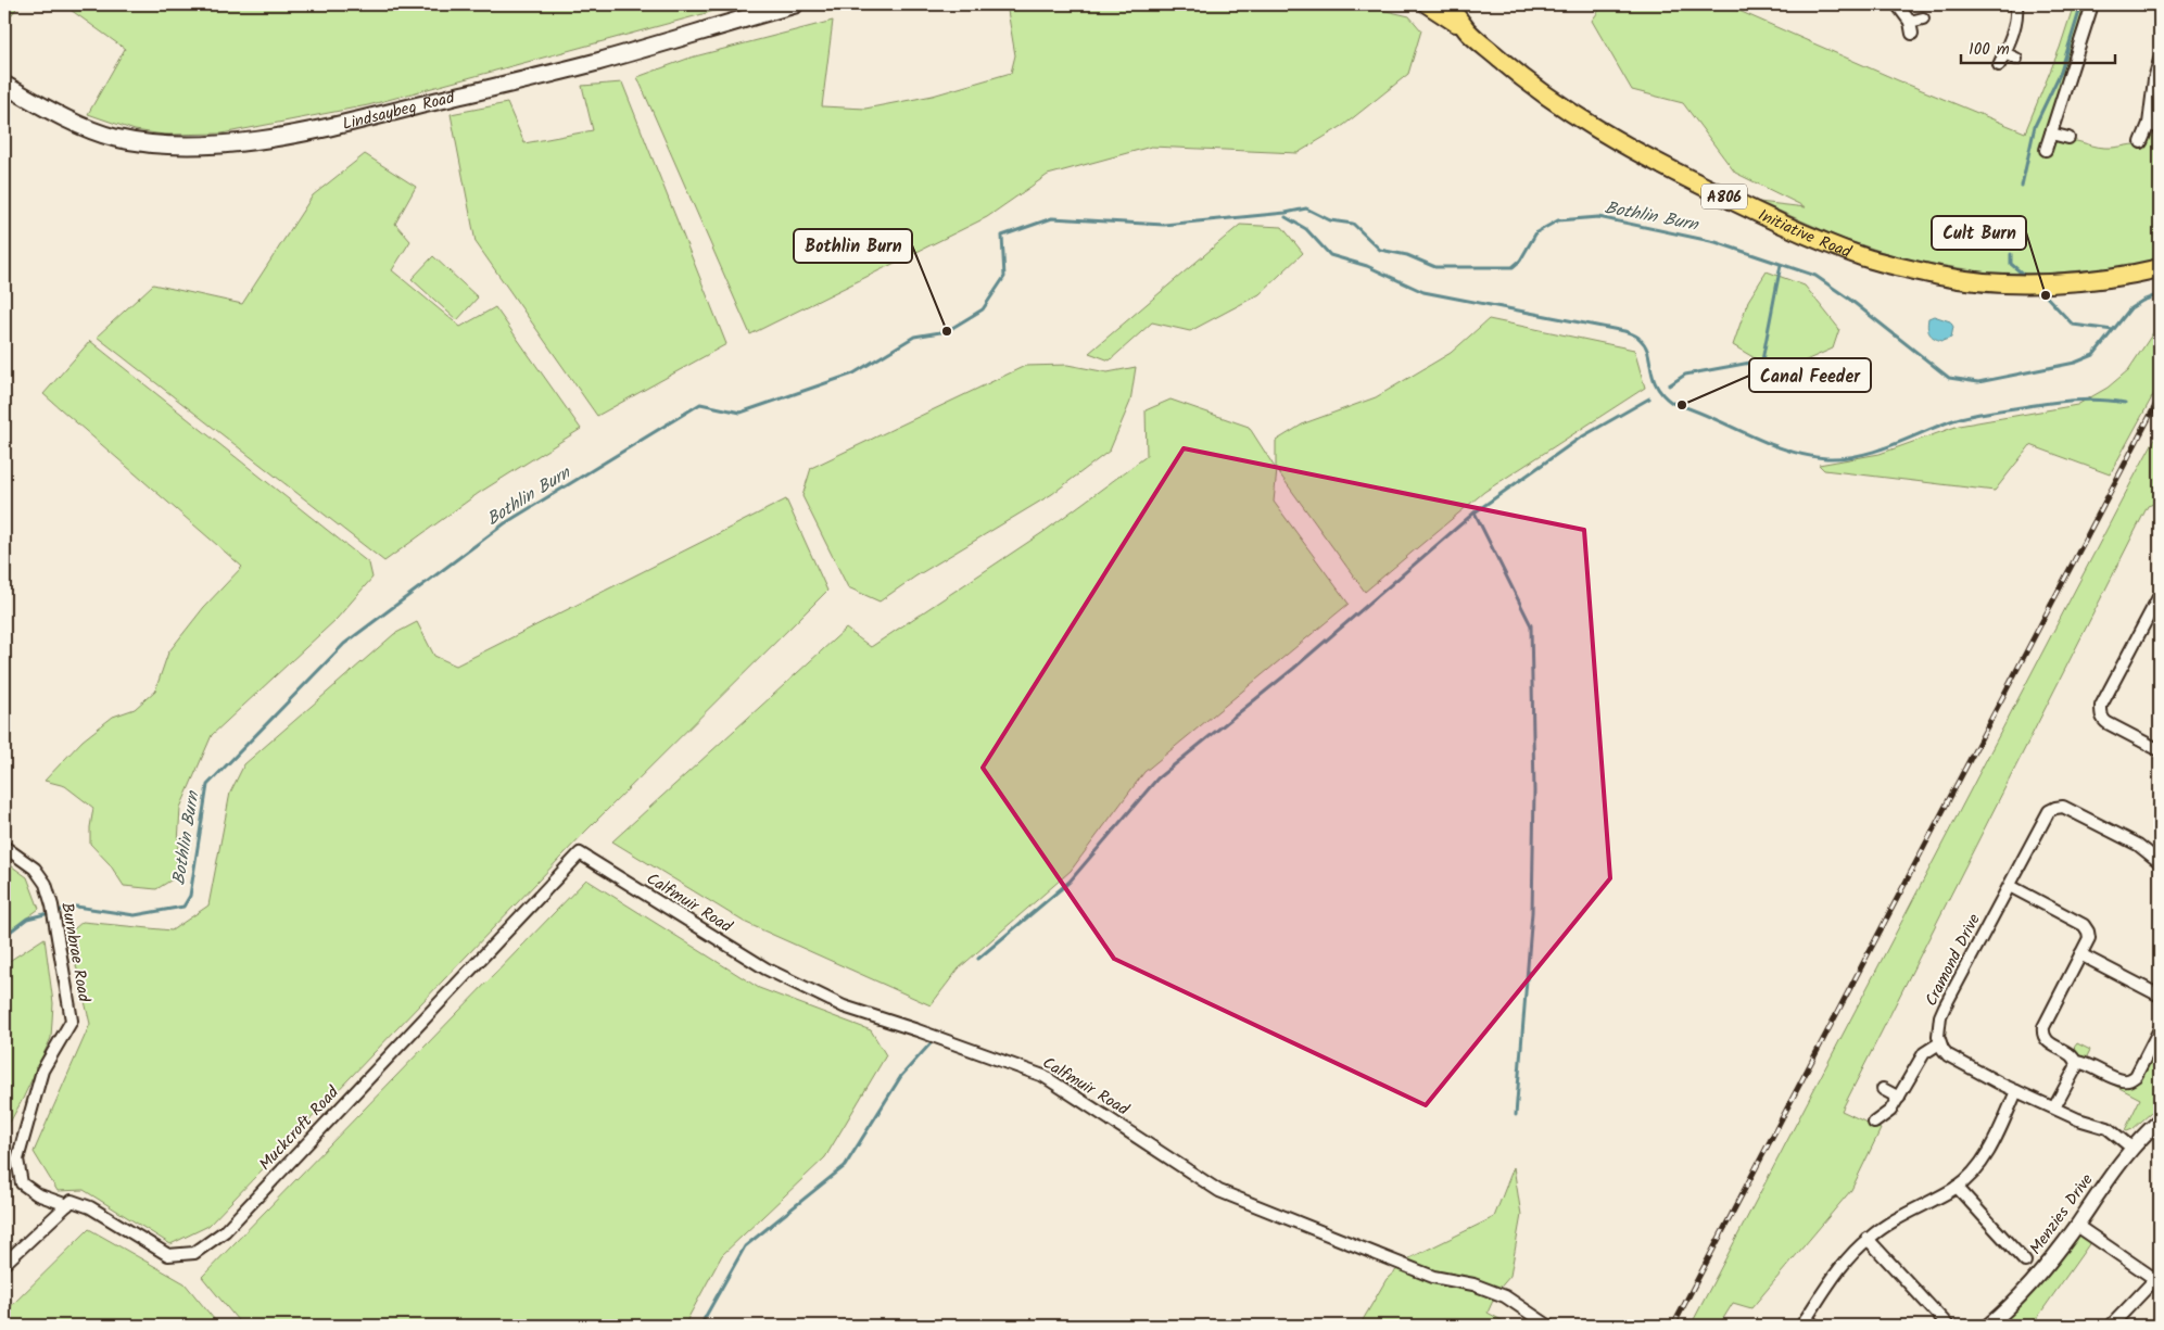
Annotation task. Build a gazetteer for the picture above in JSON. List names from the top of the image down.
{
  "streets": {
    "main road": ["Lindsaybeg Road", "A806", "Initiative Road"],
    "street": [
      "Calfmuir Road",
      "Burnbrae Road",
      "Cramond Drive",
      "Muckcroft Road",
      "Menzies Drive"
    ]
  },
  "crossings": [
    ["Calfmuir Road", "Muckcroft Road"],
    ["Burnbrae Road", "Muckcroft Road"]
  ],
  "water": ["Bothlin Burn"],
  "places": ["Cult Burn", "Bothlin Burn", "Canal Feeder"],
  "scale_bar": "100 m"
}
